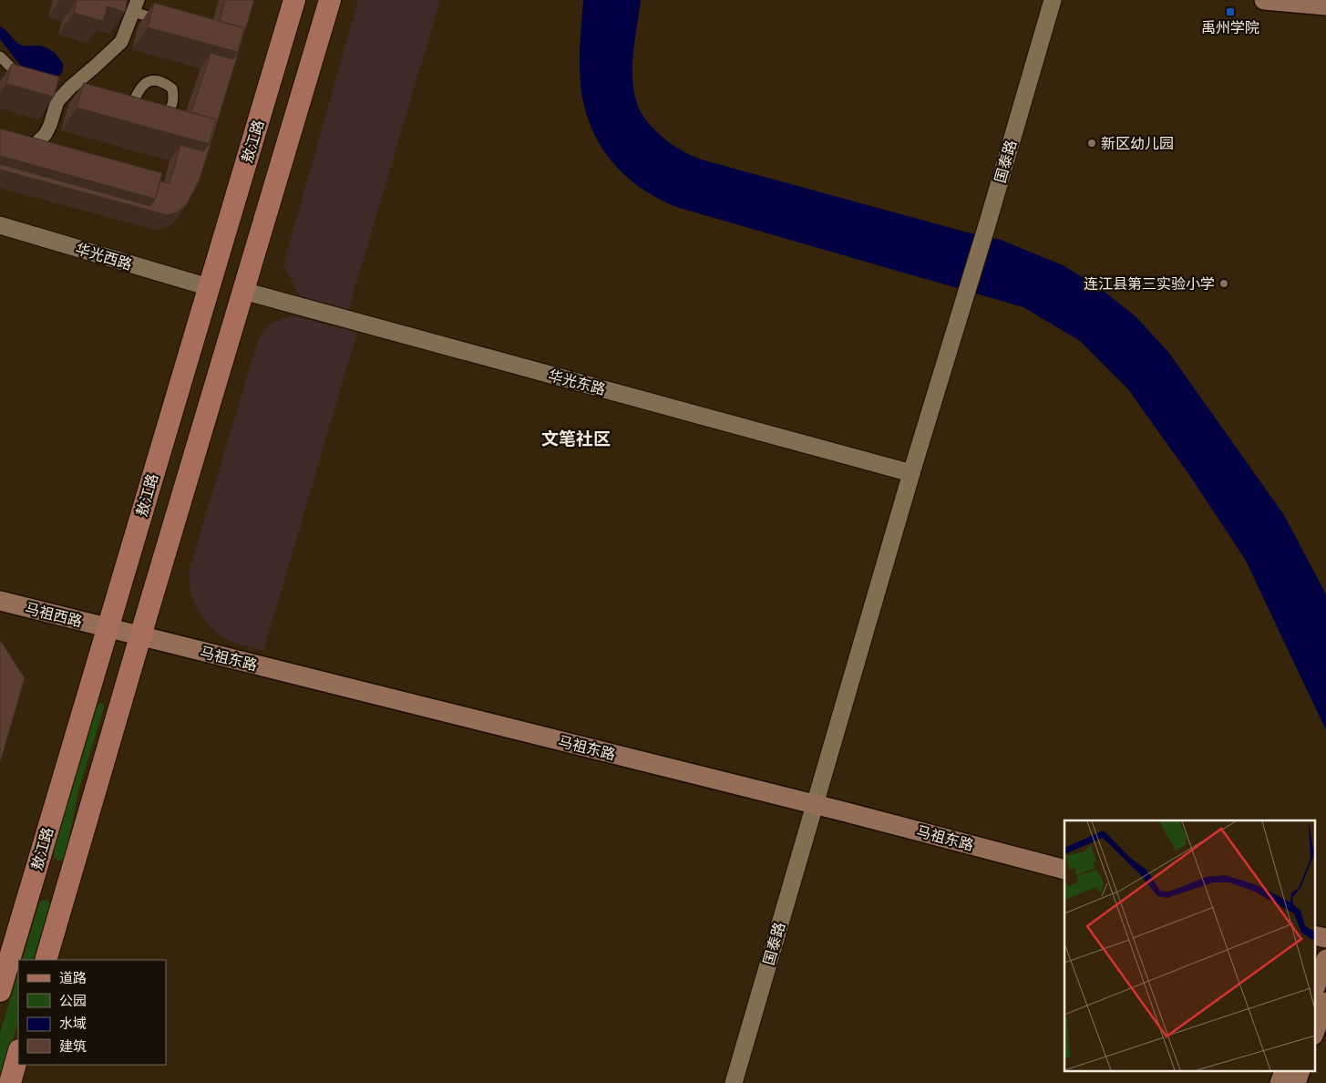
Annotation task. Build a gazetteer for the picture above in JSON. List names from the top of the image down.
{
  "streets": {
    "main road": ["敖江路", "马祖西路", "马祖东路"],
    "street": ["国泰路", "华光西路", "华光东路"]
  },
  "crossings": [
    ["敖江路", "华光西路"],
    ["敖江路", "马祖西路"],
    ["敖江路", "马祖东路"],
    ["国泰路", "华光东路"],
    ["国泰路", "马祖东路"],
    ["马祖西路", "马祖东路"]
  ],
  "districts": ["文笔社区"],
  "places": {
    "transit": ["禹州学院"],
    "other": ["新区幼儿园", "连江县第三实验小学"]
  },
  "legend": [
    "道路",
    "公园",
    "水域",
    "建筑"
  ]
}
